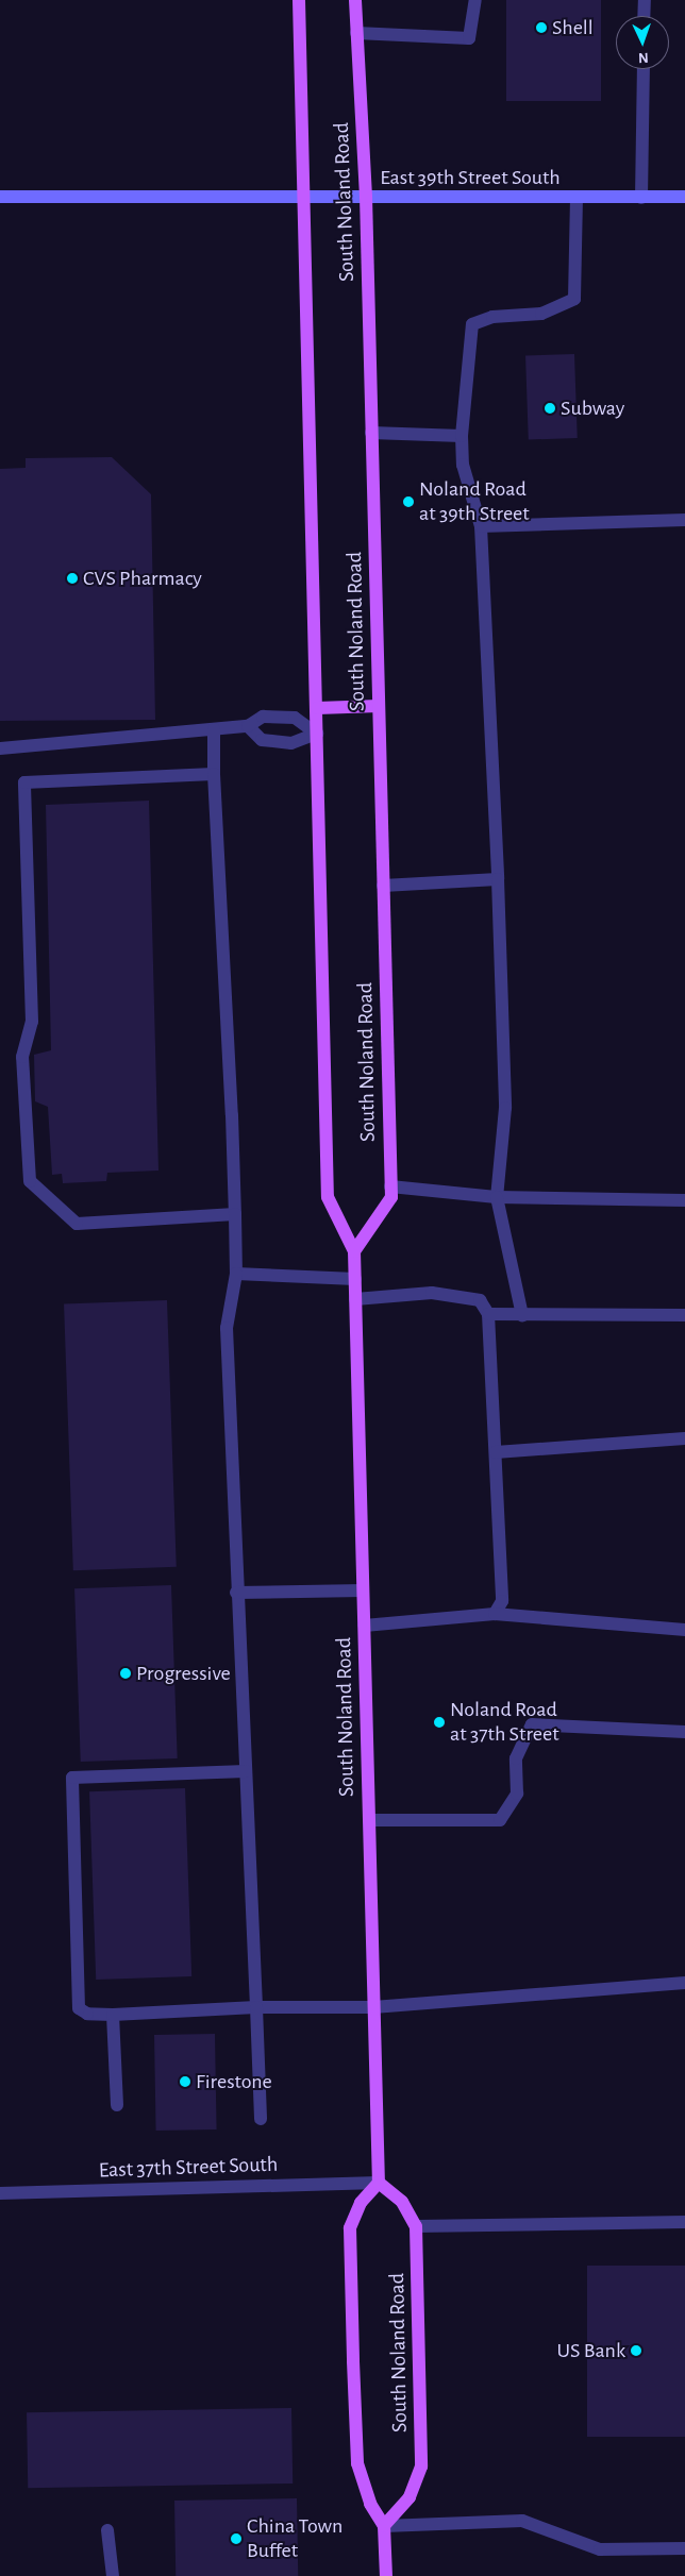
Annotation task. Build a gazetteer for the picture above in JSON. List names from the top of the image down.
{
  "streets": {
    "main road": ["East 39th Street South", "South Noland Road"],
    "street": ["East 37th Street South"]
  },
  "crossings": [
    ["East 39th Street South", "South Noland Road"],
    ["South Noland Road", "East 37th Street South"]
  ],
  "places": [
    "Shell",
    "Subway",
    "Noland Road at 39th Street",
    "CVS Pharmacy",
    "Progressive",
    "Noland Road at 37th Street",
    "Firestone",
    "US Bank",
    "China Town Buffet"
  ],
  "north": "bottom"
}
